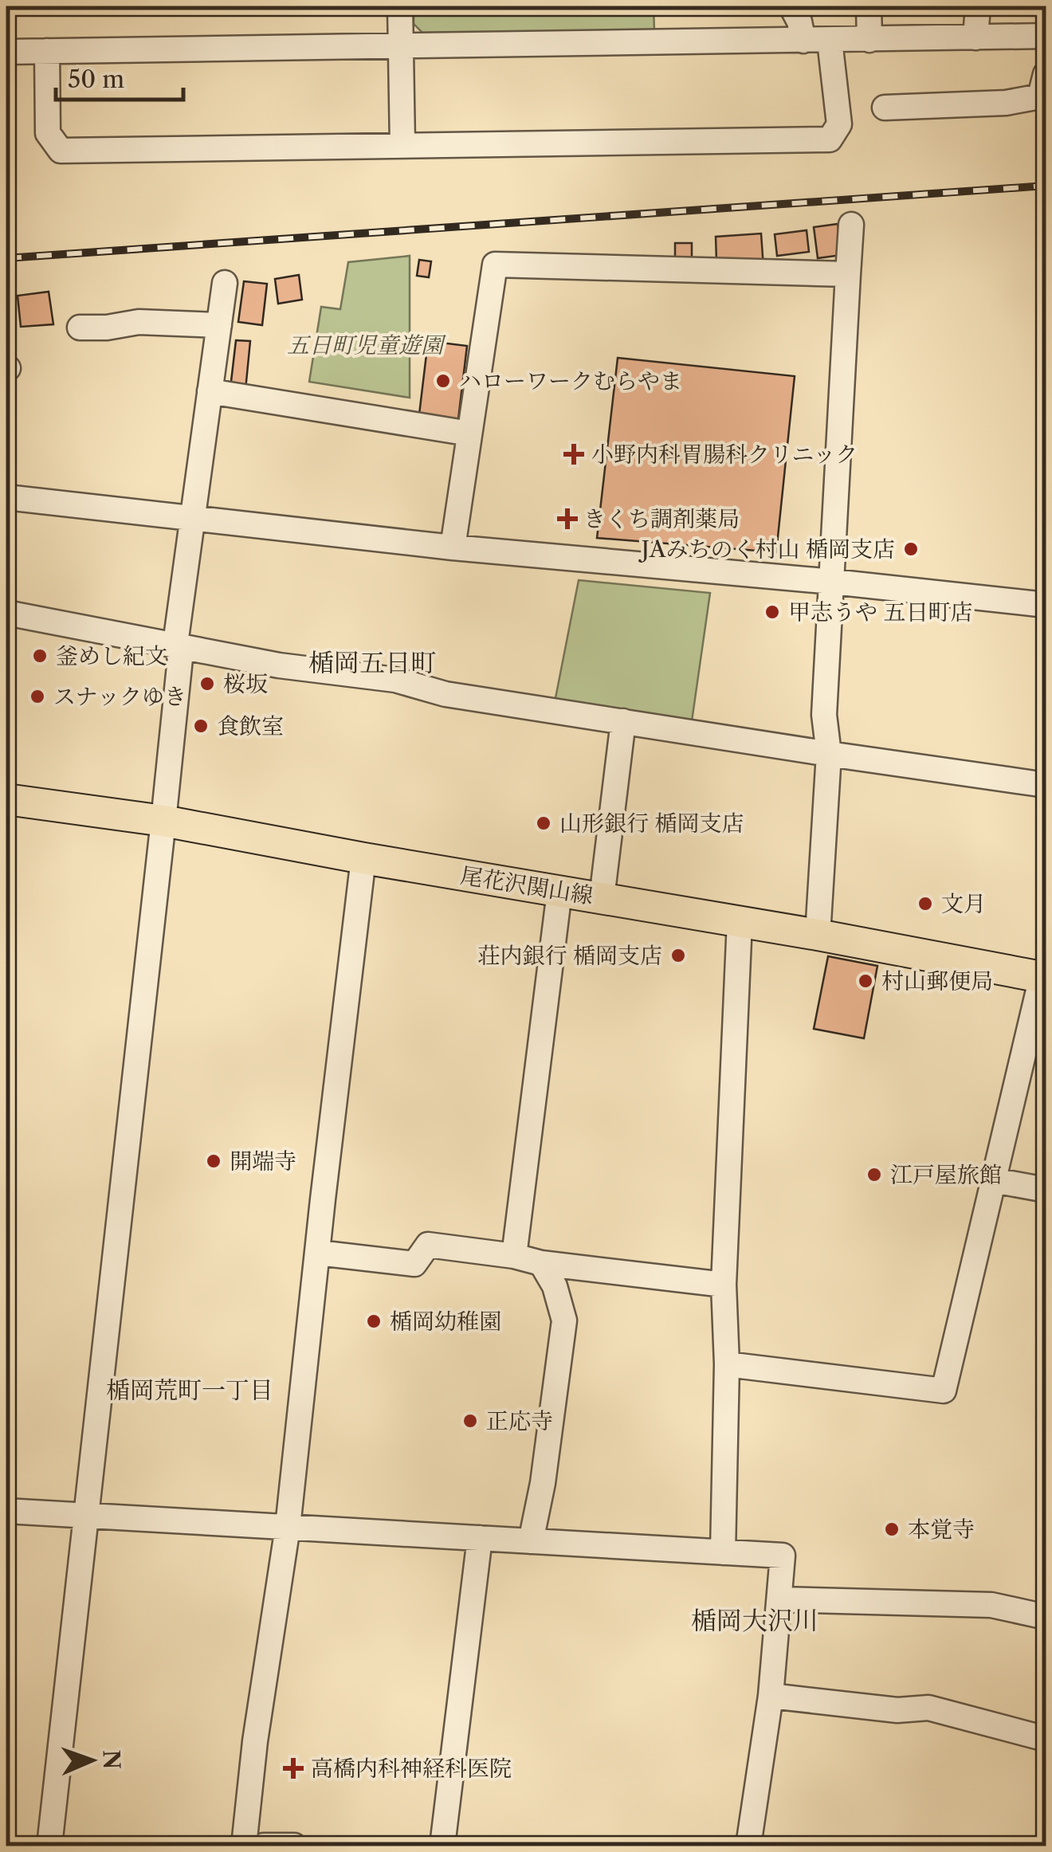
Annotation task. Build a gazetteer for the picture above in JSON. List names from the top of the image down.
{
  "streets": {
    "main road": ["尾花沢関山線"]
  },
  "districts": ["楯岡五日町", "楯岡荒町一丁目", "楯岡大沢川"],
  "parks": ["五日町児童遊園"],
  "places": {
    "other": [
      "ハローワークむらやま",
      "JAみちのく村山 楯岡支店",
      "甲志うや 五日町店",
      "釜めし紀文",
      "桜坂",
      "スナックゆき",
      "食飲室",
      "山形銀行 楯岡支店",
      "文月",
      "荘内銀行 楯岡支店",
      "村山郵便局",
      "開端寺",
      "江戸屋旅館",
      "楯岡幼稚園",
      "正応寺",
      "本覚寺"
    ],
    "health": ["小野内科胃腸科クリニック", "きくち調剤薬局", "高橋内科神経科医院"]
  },
  "scale_bar": "50 m",
  "north": "right"
}
